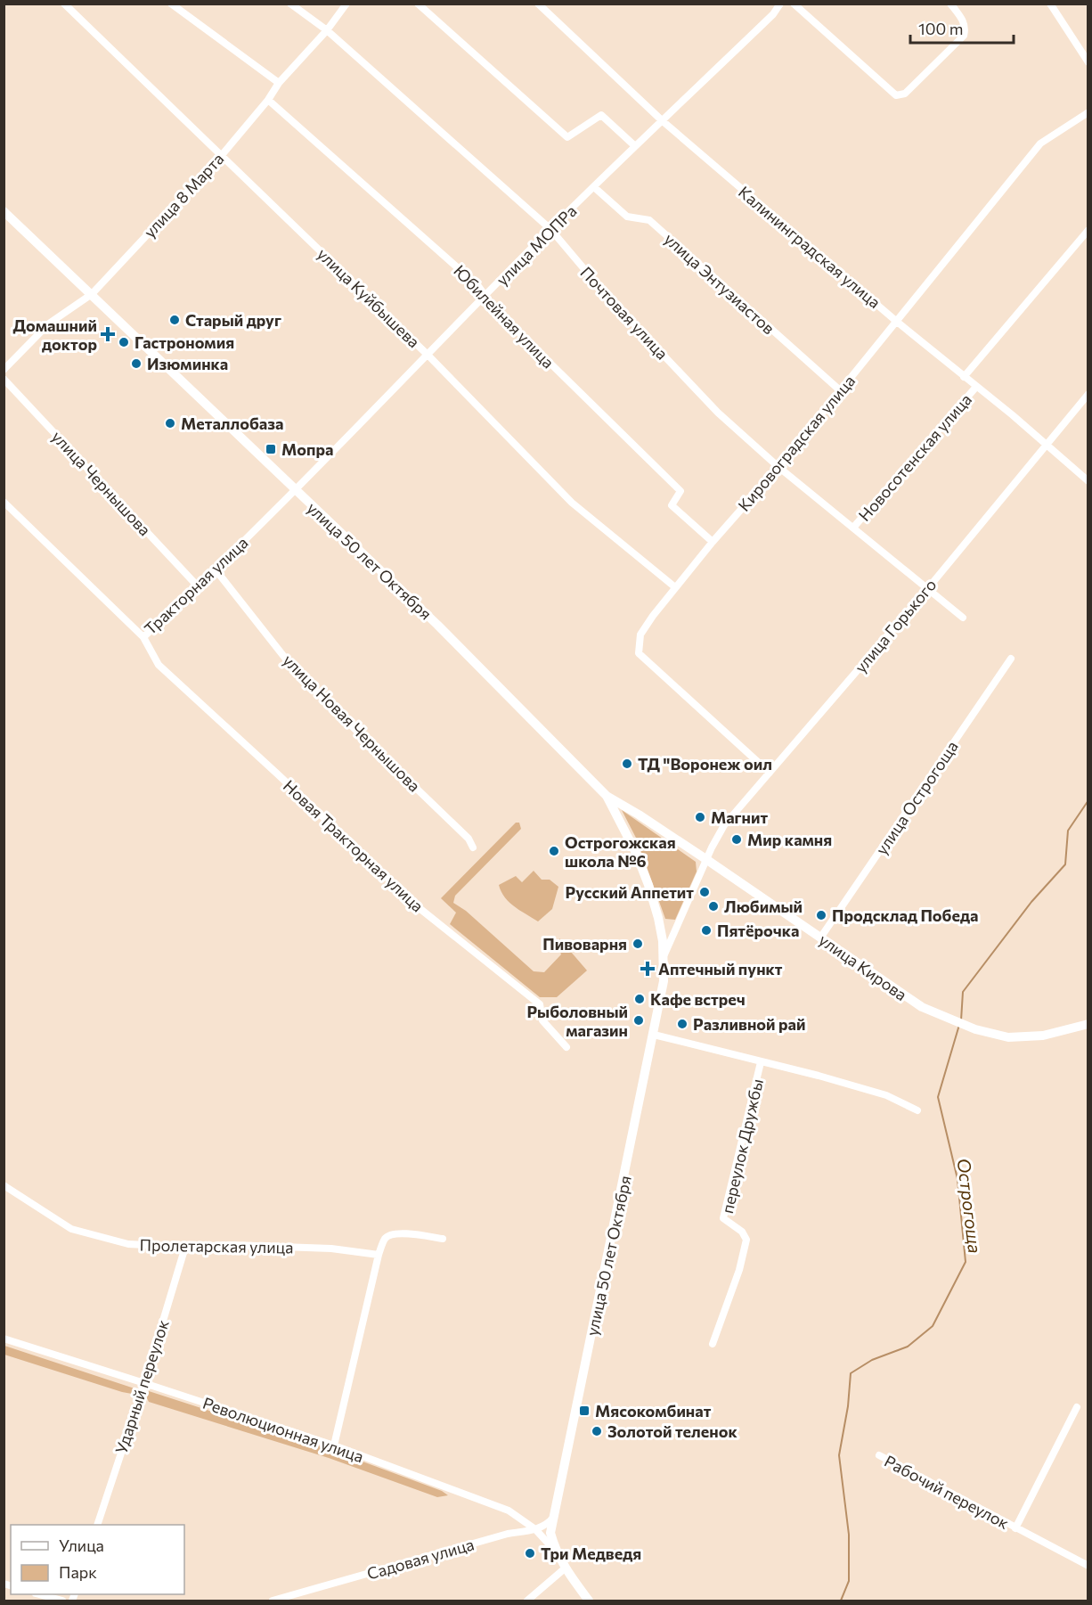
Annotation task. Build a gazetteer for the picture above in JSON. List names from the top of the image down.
{
  "streets": {
    "main road": ["улица 50 лет Октября", "улица Кирова"],
    "street": [
      "улица 8 Марта",
      "улица МОПРа",
      "Калининградская улица",
      "улица Энтузиастов",
      "улица Куйбышева",
      "Почтовая улица",
      "Юбилейная улица",
      "Кировоградская улица",
      "Новосотенская улица",
      "улица Чернышова",
      "Тракторная улица",
      "улица Горького",
      "улица Новая Чернышова",
      "улица Острогоща",
      "Новая Тракторная улица",
      "переулок Дружбы",
      "Пролетарская улица",
      "Ударный переулок",
      "Революционная улица",
      "Рабочий переулок",
      "Садовая улица"
    ]
  },
  "crossings": [
    ["улица 8 Марта", "улица Куйбышева"],
    ["улица 8 Марта", "Почтовая улица"],
    ["улица 8 Марта", "Юбилейная улица"],
    ["улица 8 Марта", "улица 50 лет Октября"],
    ["улица МОПРа", "Калининградская улица"],
    ["улица МОПРа", "улица Энтузиастов"],
    ["улица МОПРа", "улица Куйбышева"],
    ["улица МОПРа", "Почтовая улица"],
    ["улица МОПРа", "Юбилейная улица"],
    ["улица МОПРа", "улица 50 лет Октября"],
    ["улица МОПРа", "Тракторная улица"],
    ["Калининградская улица", "Кировоградская улица"],
    ["Калининградская улица", "Новосотенская улица"],
    ["Калининградская улица", "улица Горького"],
    ["улица Энтузиастов", "Кировоградская улица"],
    ["улица Куйбышева", "Кировоградская улица"],
    ["Почтовая улица", "Кировоградская улица"],
    ["Почтовая улица", "Новосотенская улица"],
    ["Почтовая улица", "улица Горького"],
    ["Юбилейная улица", "Кировоградская улица"],
    ["Кировоградская улица", "улица Горького"],
    ["улица Чернышова", "Тракторная улица"],
    ["улица 50 лет Октября", "Тракторная улица"],
    ["улица 50 лет Октября", "улица Горького"],
    ["улица 50 лет Октября", "улица Кирова"],
    ["улица 50 лет Октября", "переулок Дружбы"],
    ["Тракторная улица", "улица Новая Чернышова"],
    ["Тракторная улица", "Новая Тракторная улица"],
    ["улица Горького", "улица Кирова"],
    ["улица Острогоща", "улица Кирова"],
    ["Пролетарская улица", "Ударный переулок"],
    ["Ударный переулок", "Революционная улица"],
    ["Революционная улица", "Садовая улица"]
  ],
  "water": ["Острогоща"],
  "places": {
    "other": [
      "Старый друг",
      "Гастрономия",
      "Изюминка",
      "Металлобаза",
      "ТД \"Воронеж оил",
      "Магнит",
      "Мир камня",
      "Острогожская школа №6",
      "Русский Аппетит",
      "Любимый",
      "Продсклад Победа",
      "Пятёрочка",
      "Пивоварня",
      "Кафе встреч",
      "Рыболовный магазин",
      "Разливной рай",
      "Золотой теленок",
      "Три Медведя"
    ],
    "health": ["Домашний доктор", "Аптечный пункт"],
    "transit": ["Мопра", "Мясокомбинат"]
  },
  "legend": ["Улица", "Парк"],
  "scale_bar": "100 m"
}
